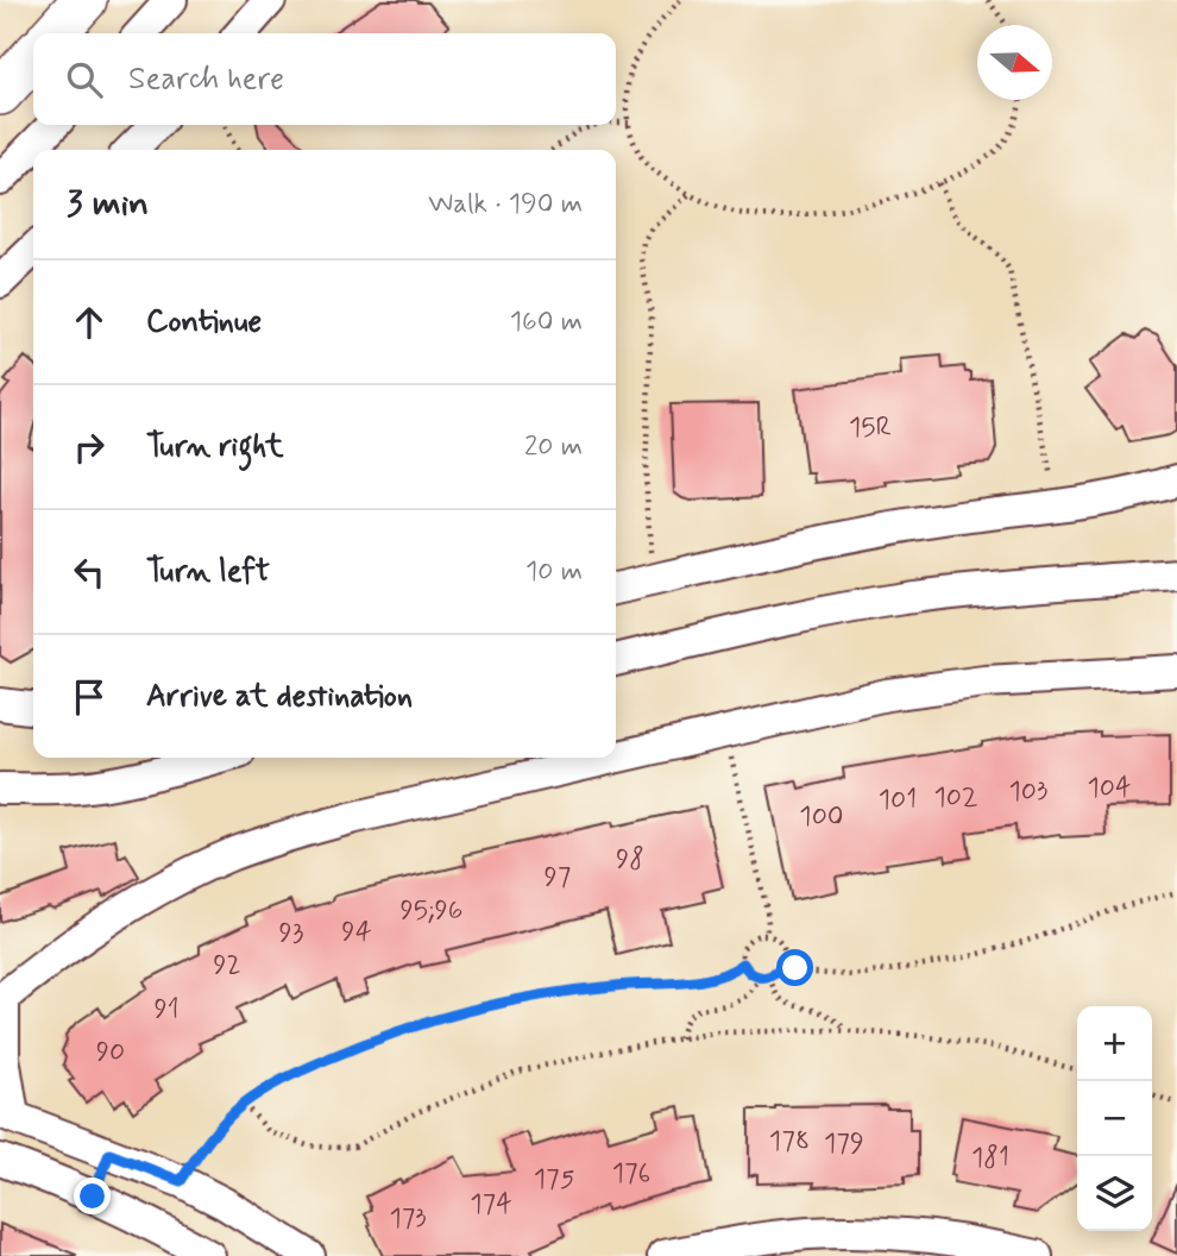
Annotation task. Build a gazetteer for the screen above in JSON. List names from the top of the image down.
{
  "house_numbers": [
    "15R",
    "104",
    "103",
    "102",
    "101",
    "100",
    "98",
    "97",
    "95;96",
    "94",
    "93",
    "92",
    "91",
    "90",
    "178",
    "179",
    "181",
    "176",
    "175",
    "174",
    "173"
  ],
  "north": "right",
  "page": {
    "search": "Search here",
    "heading": ["3 min", "Walk · 190 m"],
    "list": [
      ["Continue", "160 m"],
      ["Turn right", "20 m"],
      ["Turn left", "10 m"],
      "Arrive at destination"
    ],
    "map_buttons": ["+", "−"]
  }
}
